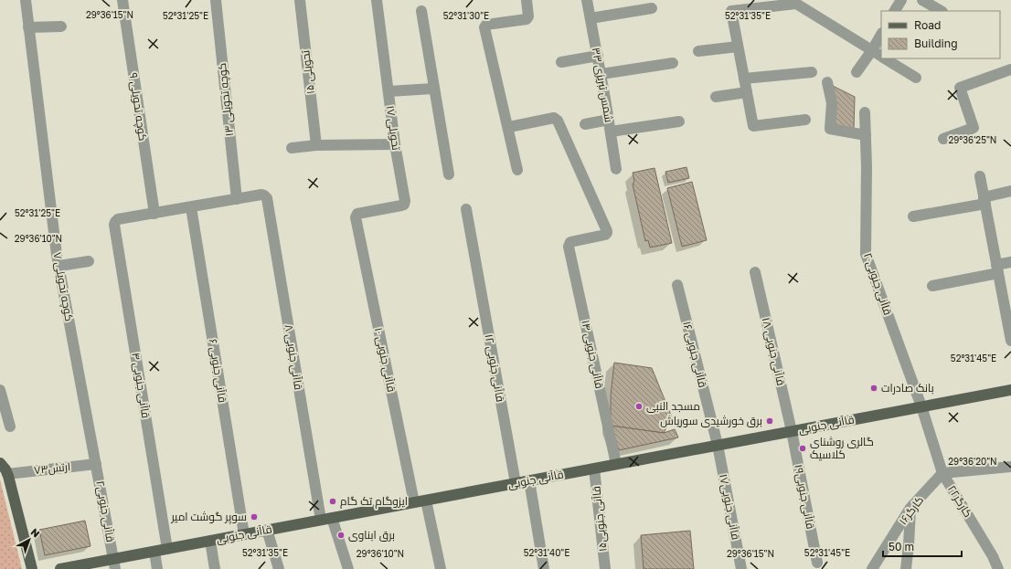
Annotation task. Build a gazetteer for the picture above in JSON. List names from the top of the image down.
{
  "streets": {
    "main road": ["قاآنی جنوبی"],
    "street": [
      "تحویلی ۱۵",
      "شمس تبریزی ۳۳",
      "کوچه تحویلی ۱۳",
      "کوچه تحویلی ۹",
      "تحویلی ۱۷",
      "۲۰قاآنی جنوبی",
      "کوچه تحویلی ۷",
      "قاآنی جنوبی ۱۸",
      "قاآنی جنوبی ۱۴",
      "قاآنی جنوبی ۱۶",
      "قاآنی جنوبی ۸",
      "قاآنی جنوبی ۱۰",
      "قاآنی جنوبی ۱۲",
      "قاآنی جنوبی ۶",
      "قاآنی جنوبی ۴",
      "ارتش۷۳",
      "قاآنی جنوبی۱۹",
      "۲۲کارگر",
      "قاآنی جنوبی۱۷",
      "کارگر۱۶",
      "۲قاآنی جنوبی",
      "قاآنی جنوبی۱۵"
    ]
  },
  "crossings": [
    ["کوچه تحویلی ۱۳", "قاآنی جنوبی ۸"],
    ["کوچه تحویلی ۹", "قاآنی جنوبی ۴"],
    ["تحویلی ۱۷", "قاآنی جنوبی ۱۰"],
    ["۲۰قاآنی جنوبی", "قاآنی جنوبی"],
    ["۲۰قاآنی جنوبی", "۲۲کارگر"],
    ["۲۰قاآنی جنوبی", "کارگر۱۶"],
    ["کوچه تحویلی ۷", "ارتش۷۳"],
    ["کوچه تحویلی ۷", "۲قاآنی جنوبی"],
    ["قاآنی جنوبی ۱۸", "قاآنی جنوبی"],
    ["قاآنی جنوبی ۱۸", "قاآنی جنوبی۱۹"],
    ["قاآنی جنوبی ۱۴", "قاآنی جنوبی"],
    ["قاآنی جنوبی ۱۶", "قاآنی جنوبی"],
    ["قاآنی جنوبی ۱۶", "قاآنی جنوبی۱۷"],
    ["قاآنی جنوبی ۸", "قاآنی جنوبی"],
    ["قاآنی جنوبی ۱۰", "قاآنی جنوبی"],
    ["قاآنی جنوبی ۱۲", "قاآنی جنوبی"],
    ["قاآنی جنوبی ۶", "قاآنی جنوبی"],
    ["قاآنی جنوبی ۴", "قاآنی جنوبی"],
    ["قاآنی جنوبی", "قاآنی جنوبی۱۹"],
    ["قاآنی جنوبی", "قاآنی جنوبی۱۷"],
    ["قاآنی جنوبی", "۲قاآنی جنوبی"],
    ["قاآنی جنوبی", "قاآنی جنوبی۱۵"],
    ["ارتش۷۳", "۲قاآنی جنوبی"],
    ["۲۲کارگر", "کارگر۱۶"]
  ],
  "places": [
    "بانک صادرات",
    "مسجد النبی",
    "برق خورشیدی سوریاش",
    "گالری روشنای کلاسیک",
    "ایزوگام تک گام",
    "سوپر گوشت امیر",
    "برق ابناوی"
  ],
  "legend": ["Road", "Building"],
  "scale_bar": "50 m",
  "north": "top right",
  "coordinates": [
    "29°36'15\"N",
    "52°31'25\"E",
    "52°31'30\"E",
    "52°31'35\"E",
    "29°36'25\"N",
    "29°36'10\"N",
    "52°31'45\"E",
    "29°36'20\"N",
    "52°31'40\"E"
  ]
}
